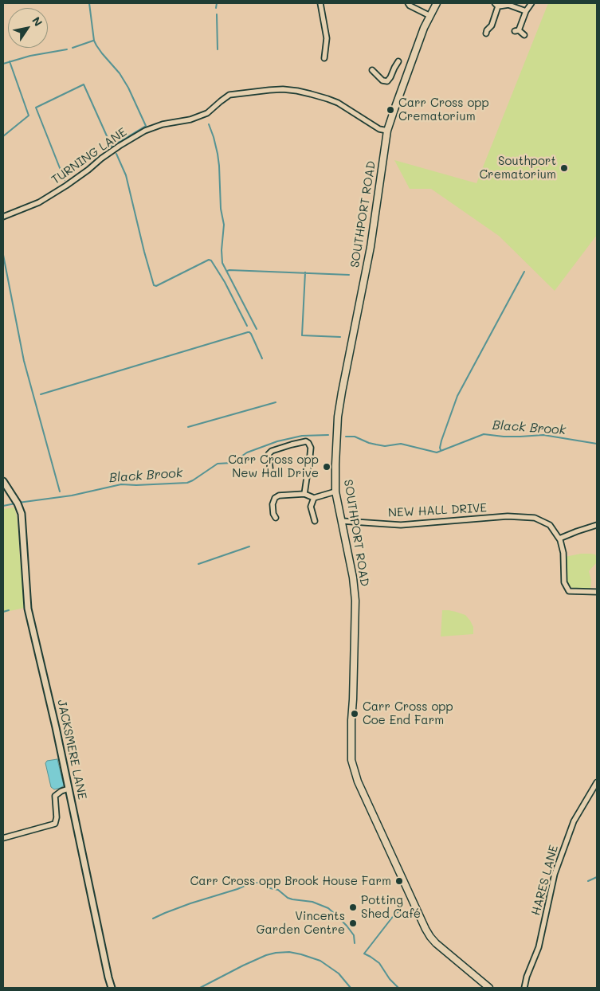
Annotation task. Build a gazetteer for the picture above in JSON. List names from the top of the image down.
{
  "streets": {
    "highway": ["SOUTHPORT ROAD"],
    "main road": ["JACKSMERE LANE"],
    "street": ["TURNING LANE", "NEW HALL DRIVE", "HARES LANE"]
  },
  "crossings": [
    ["TURNING LANE", "SOUTHPORT ROAD"],
    ["SOUTHPORT ROAD", "NEW HALL DRIVE"]
  ],
  "water": ["Black Brook"],
  "places": [
    "Carr Cross opp Crematorium",
    "Southport Crematorium",
    "Carr Cross opp New Hall Drive",
    "Carr Cross opp Coe End Farm",
    "Carr Cross opp Brook House Farm",
    "Potting Shed Café",
    "Vincents Garden Centre"
  ],
  "north": "top right"
}
